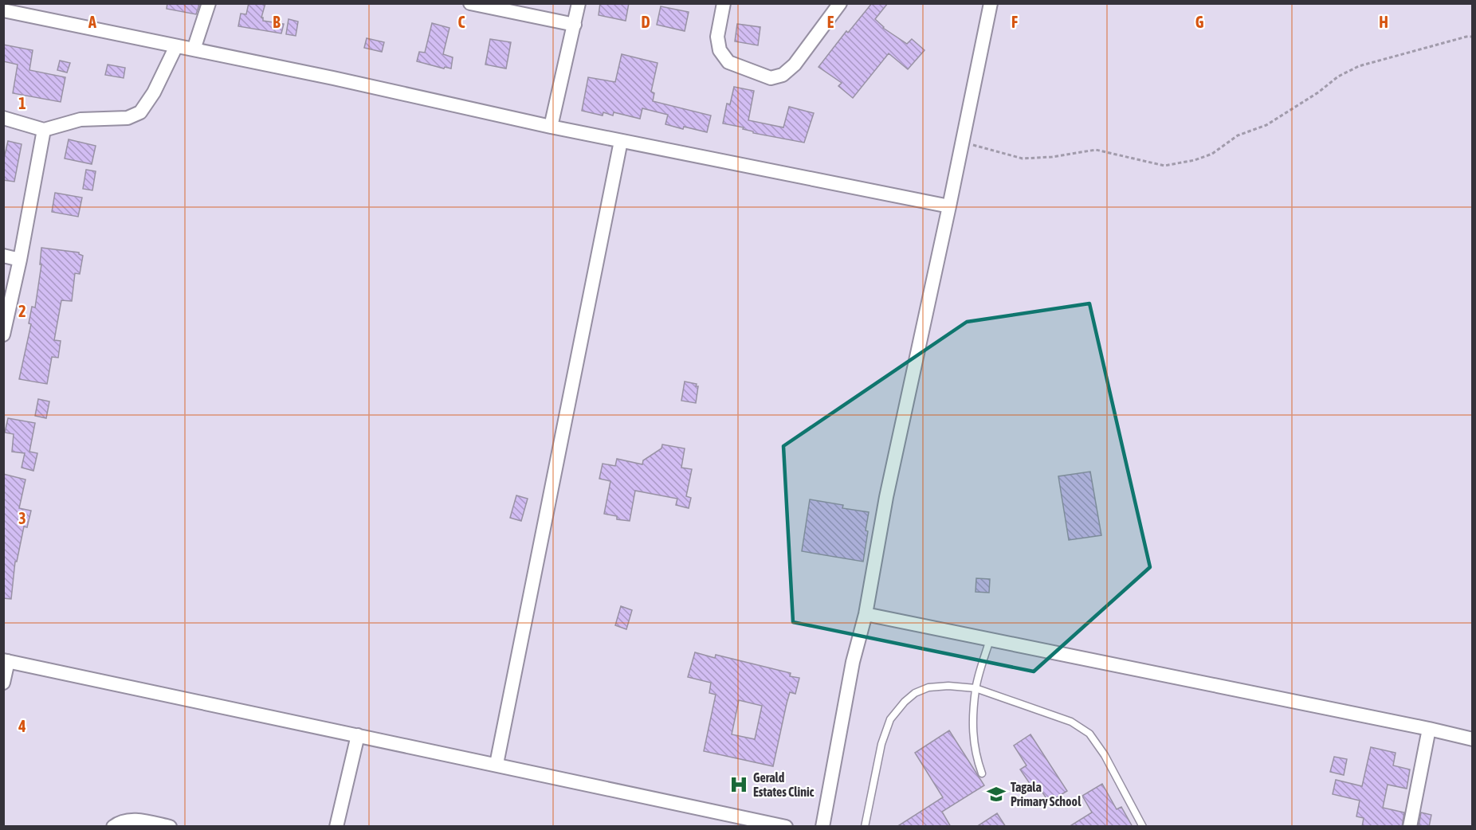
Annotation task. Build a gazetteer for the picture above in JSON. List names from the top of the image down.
{
  "places": {
    "hospital": ["Gerald Estates Clinic"],
    "school or university": ["Tagala Primary School"]
  },
  "grid": {
    "columns": [
      "A",
      "B",
      "C",
      "D",
      "E",
      "F",
      "G",
      "H"
    ],
    "rows": [
      "1",
      "2",
      "3",
      "4"
    ]
  }
}
